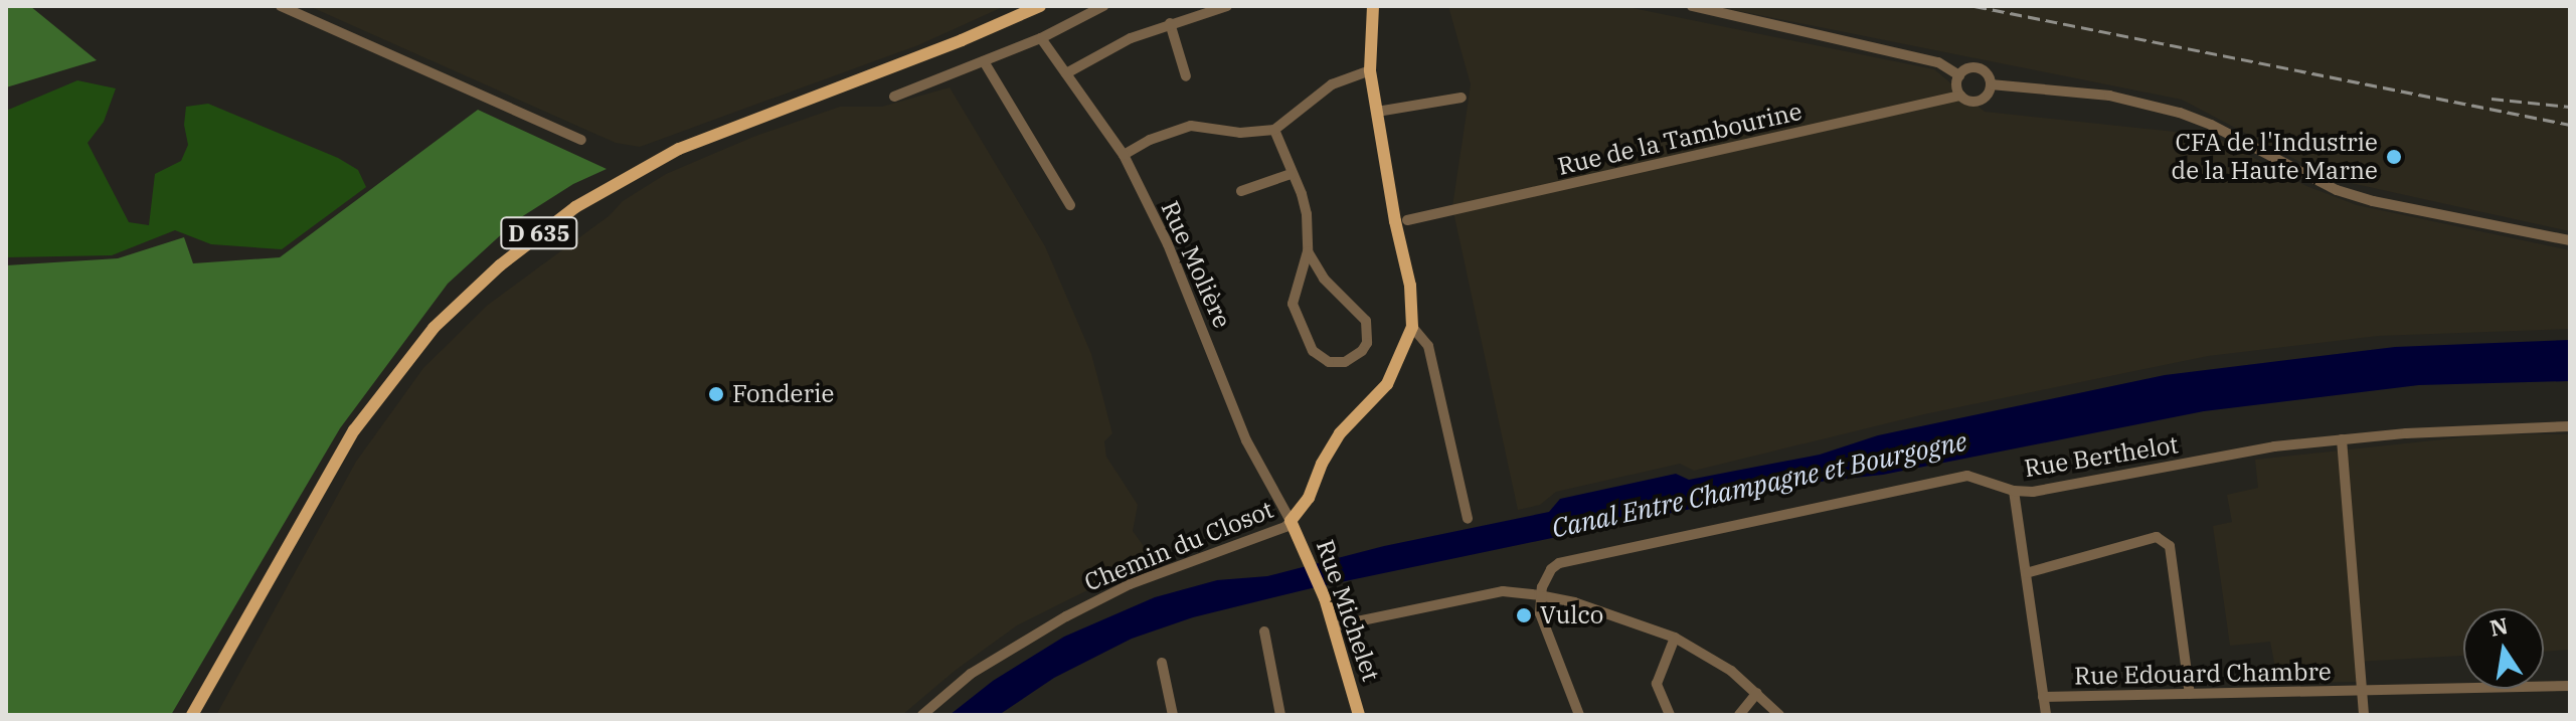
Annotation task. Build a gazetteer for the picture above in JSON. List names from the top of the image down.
{
  "streets": {
    "main road": ["D 635", "Rue Michelet"],
    "street": [
      "Rue de la Tambourine",
      "Rue Molière",
      "Rue Berthelot",
      "Chemin du Closot",
      "Rue Edouard Chambre"
    ]
  },
  "crossings": [
    ["Rue Molière", "Chemin du Closot"],
    ["Rue Molière", "Rue Michelet"],
    ["Chemin du Closot", "Rue Michelet"]
  ],
  "water": ["Canal Entre Champagne et Bourgogne"],
  "places": ["CFA de l'Industrie de la Haute Marne", "Fonderie", "Vulco"],
  "north": "top"
}
